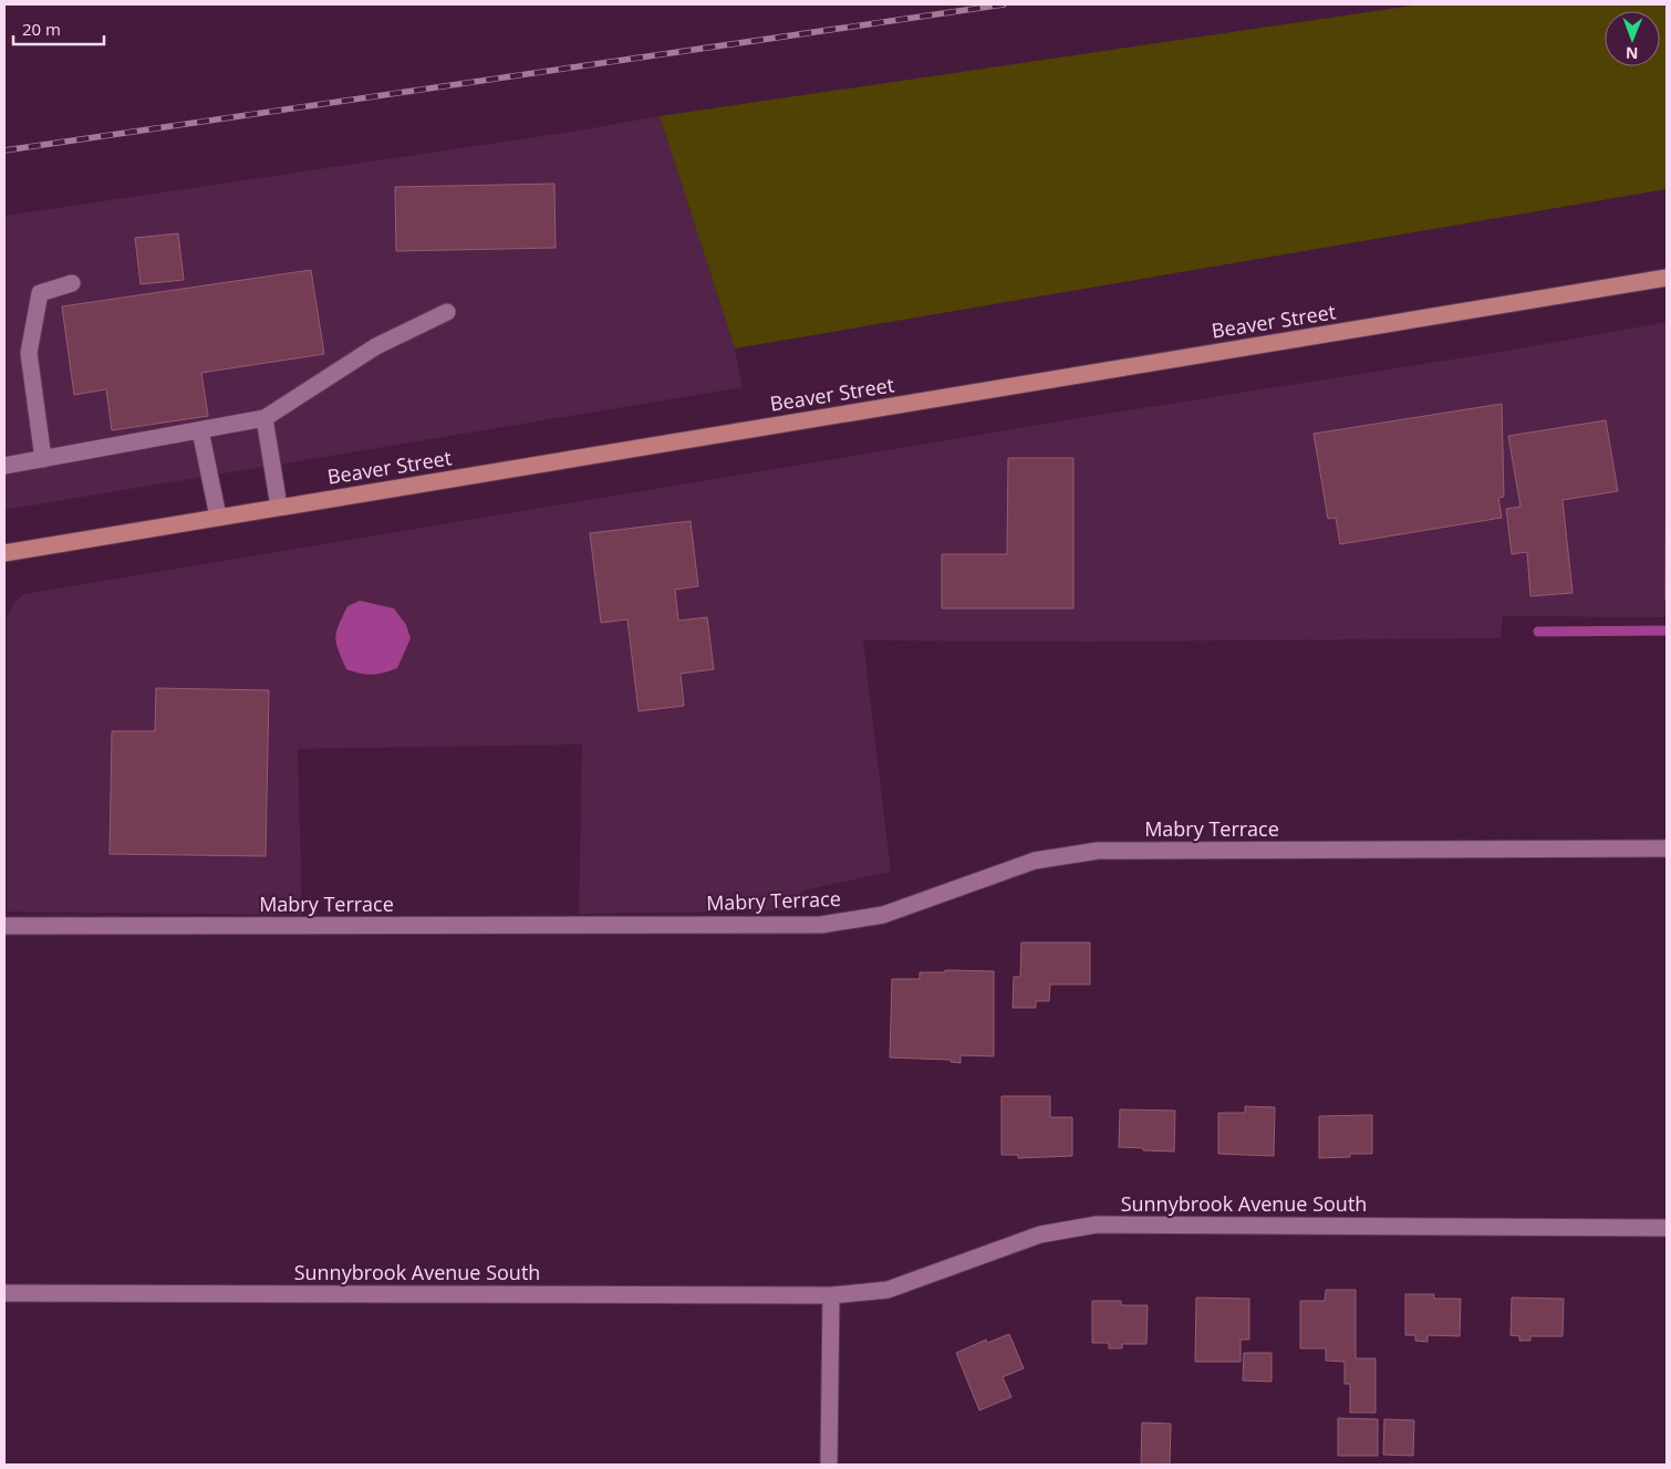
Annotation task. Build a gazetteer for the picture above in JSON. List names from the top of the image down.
{
  "streets": {
    "main road": ["Beaver Street"],
    "street": ["Mabry Terrace", "Sunnybrook Avenue South"]
  },
  "scale_bar": "20 m",
  "north": "bottom"
}
